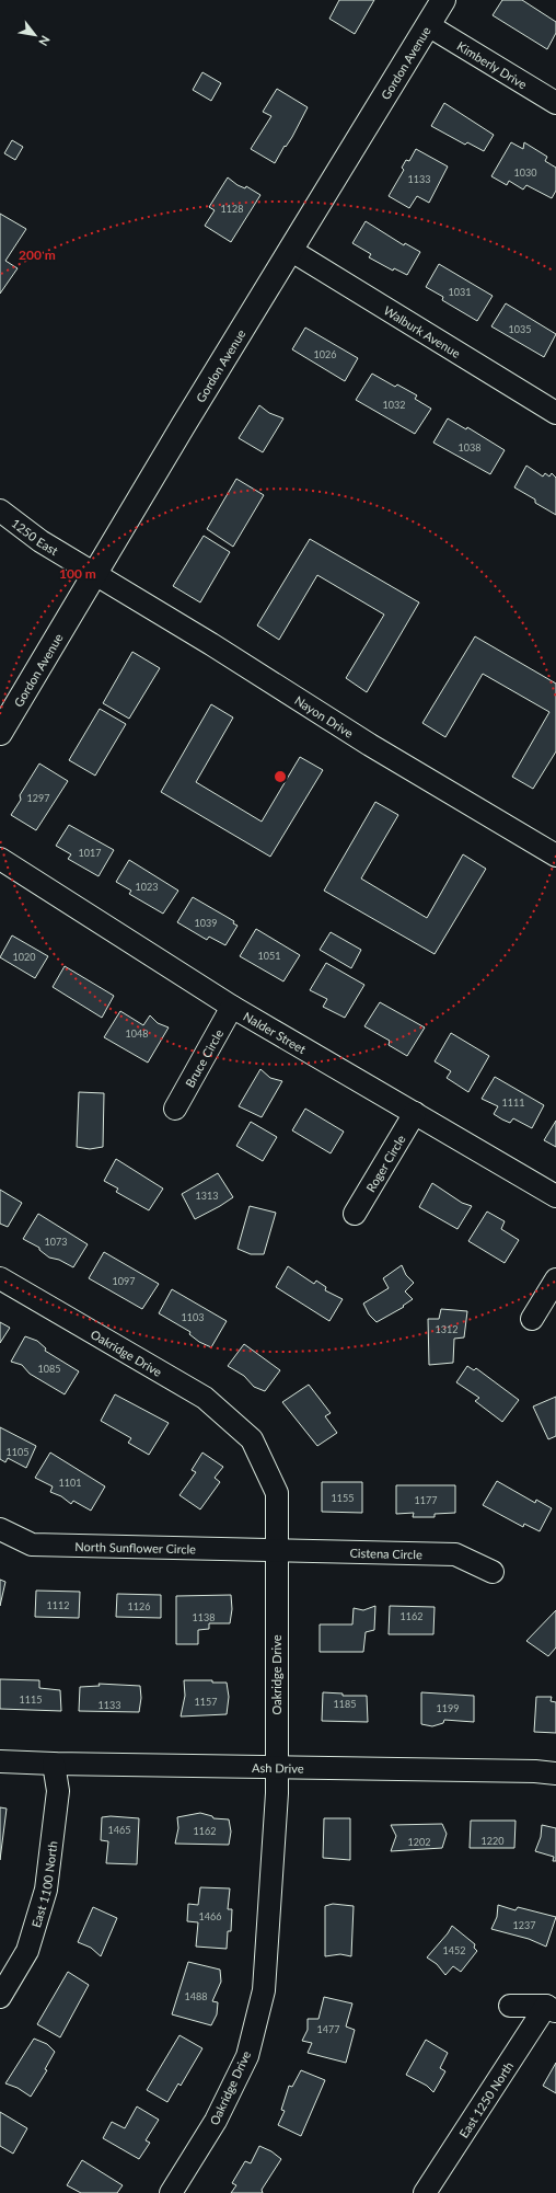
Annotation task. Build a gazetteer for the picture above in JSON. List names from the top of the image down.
{
  "streets": {
    "main road": ["Gordon Avenue"],
    "street": [
      "Kimberly Drive",
      "Walburk Avenue",
      "1250 East",
      "Nayon Drive",
      "Nalder Street",
      "Bruce Circle",
      "Roger Circle",
      "Oakridge Drive",
      "North Sunflower Circle",
      "Cistena Circle",
      "Ash Drive",
      "East 1100 North",
      "East 1250 North"
    ]
  },
  "crossings": [
    ["Gordon Avenue", "Kimberly Drive"],
    ["Gordon Avenue", "Walburk Avenue"],
    ["Gordon Avenue", "1250 East"],
    ["Gordon Avenue", "Nayon Drive"],
    ["1250 East", "Nayon Drive"],
    ["Nalder Street", "Bruce Circle"],
    ["Nalder Street", "Roger Circle"],
    ["Oakridge Drive", "North Sunflower Circle"],
    ["Oakridge Drive", "Cistena Circle"],
    ["Oakridge Drive", "Ash Drive"],
    ["North Sunflower Circle", "Cistena Circle"],
    ["Ash Drive", "East 1100 North"]
  ],
  "house_numbers": [
    "1030",
    "1133",
    "1128",
    "1031",
    "1035",
    "1026",
    "1032",
    "1038",
    "1297",
    "1017",
    "1023",
    "1039",
    "1051",
    "1020",
    "1048",
    "1111",
    "1313",
    "1073",
    "1097",
    "1103",
    "1312",
    "1085",
    "1105",
    "1101",
    "1155",
    "1177",
    "1112",
    "1126",
    "1162",
    "1138",
    "1115",
    "1157",
    "1185",
    "1133",
    "1199",
    "1465",
    "1162",
    "1220",
    "1202",
    "1466",
    "1237",
    "1452",
    "1488",
    "1477"
  ],
  "north": "bottom right",
  "rings": ["200 m", "100 m"]
}
